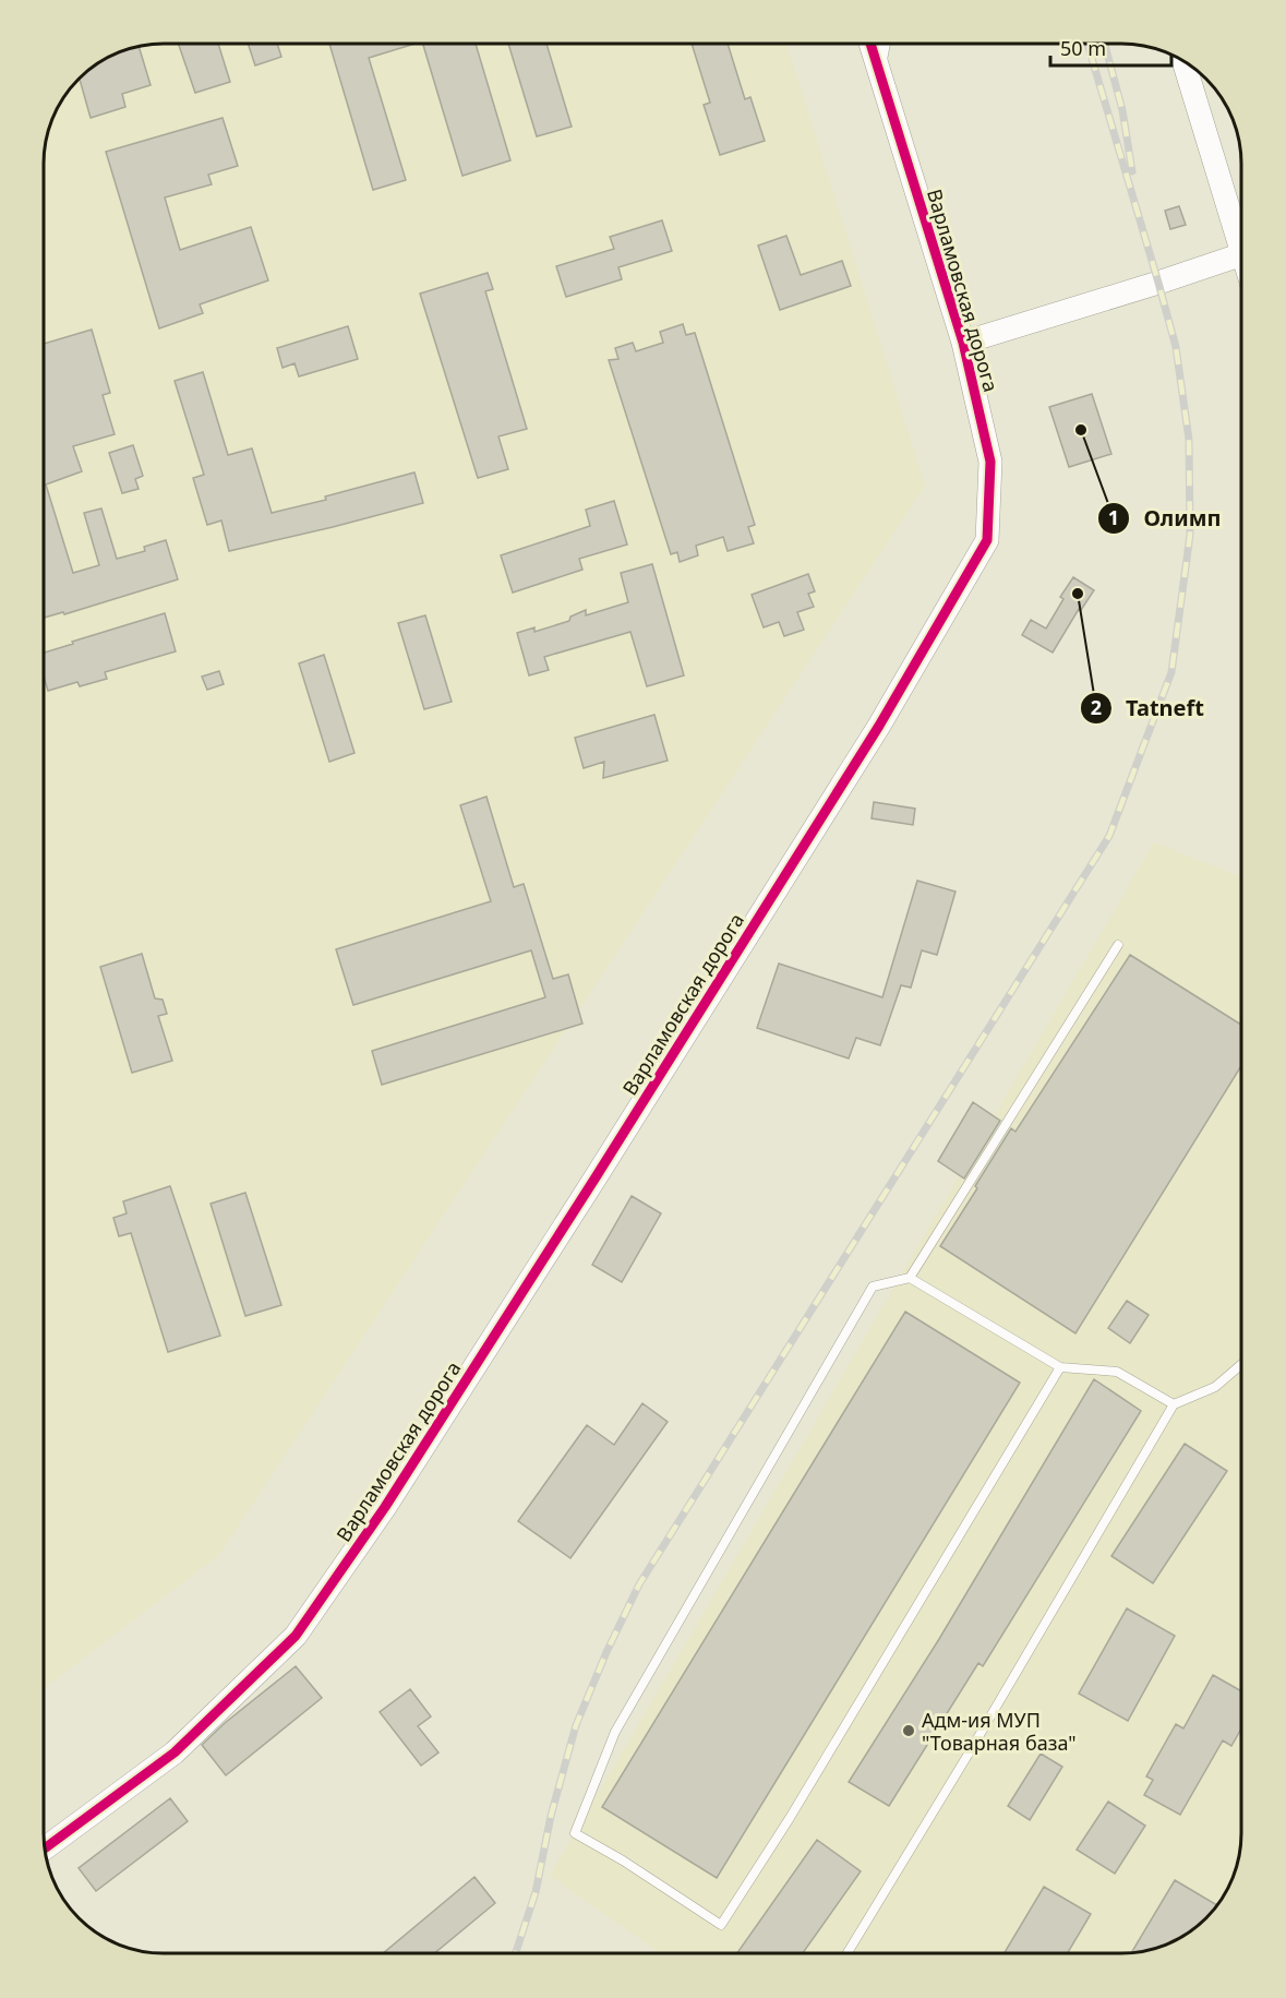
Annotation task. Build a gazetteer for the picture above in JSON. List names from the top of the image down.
{
  "streets": {
    "street": ["Варламовская дорога"]
  },
  "places": ["Олимп", "Tatneft", "Адм-ия МУП \"Товарная база\""],
  "scale_bar": "50 m"
}
